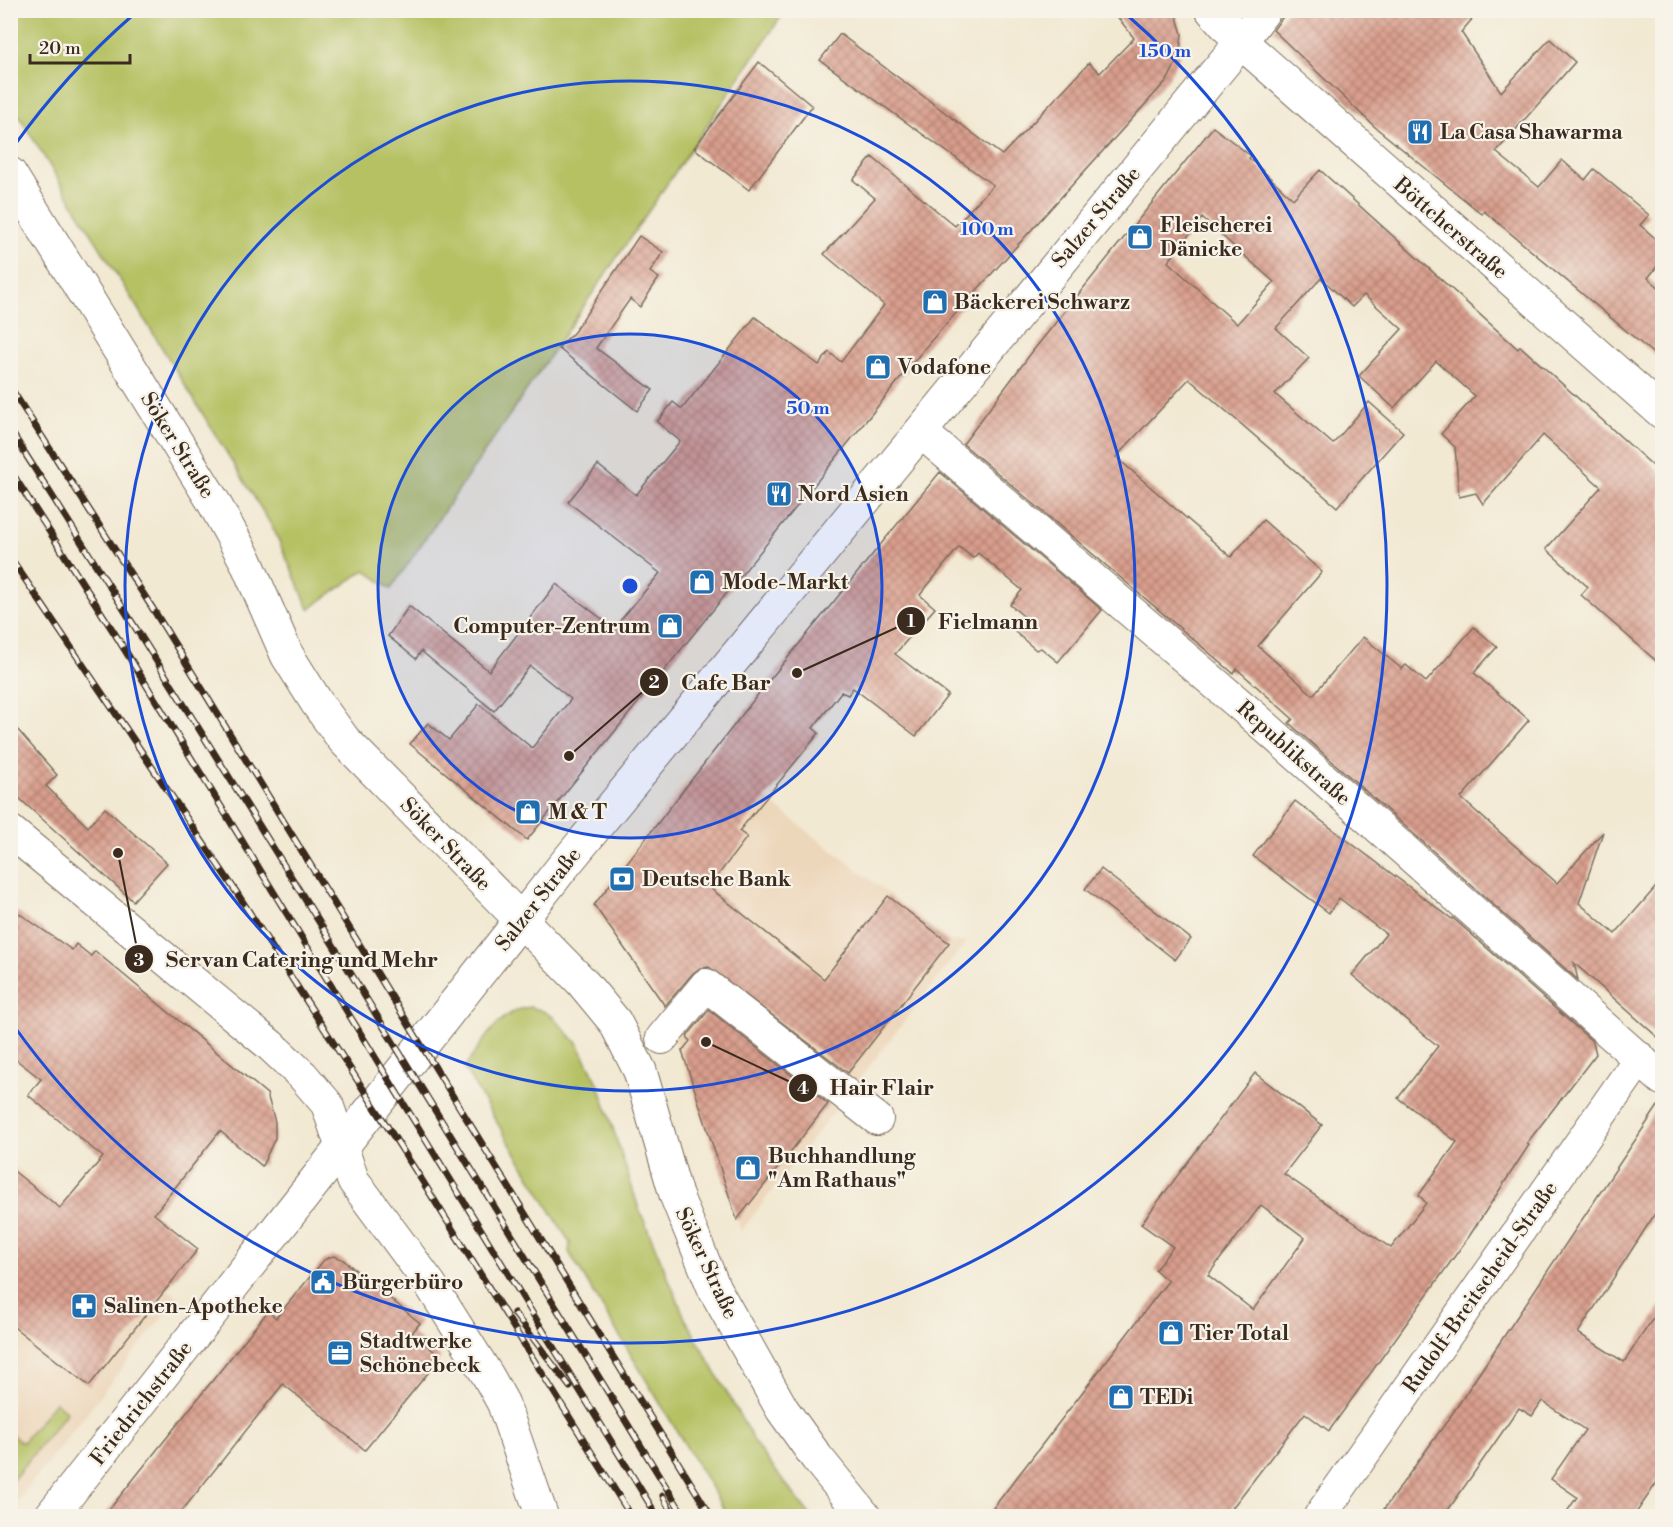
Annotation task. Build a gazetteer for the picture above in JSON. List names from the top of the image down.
{
  "streets": {
    "street": [
      "Salzer Straße",
      "Böttcherstraße",
      "Söker Straße",
      "Republikstraße",
      "Rudolf-Breitscheid-Straße",
      "Friedrichstraße"
    ]
  },
  "crossings": [
    ["Salzer Straße", "Böttcherstraße"],
    ["Salzer Straße", "Söker Straße"],
    ["Salzer Straße", "Republikstraße"],
    ["Salzer Straße", "Friedrichstraße"],
    ["Republikstraße", "Rudolf-Breitscheid-Straße"]
  ],
  "places": {
    "restaurant": ["La Casa Shawarma", "Nord Asien"],
    "shop": [
      "Fleischerei Dänicke",
      "Bäckerei Schwarz",
      "Vodafone",
      "Mode-Markt",
      "Computer-Zentrum",
      "M & T",
      "Buchhandlung \"Am Rathaus\"",
      "Tier Total",
      "TEDi"
    ],
    "other": [
      "Fielmann",
      "Cafe Bar",
      "Servan Catering und Mehr",
      "Hair Flair"
    ],
    "bank": ["Deutsche Bank"],
    "public building": ["Bürgerbüro"],
    "pharmacy": ["Salinen-Apotheke"],
    "office": ["Stadtwerke Schönebeck"]
  },
  "scale_bar": "20 m",
  "rings": ["150 m", "100 m", "50 m"]
}
